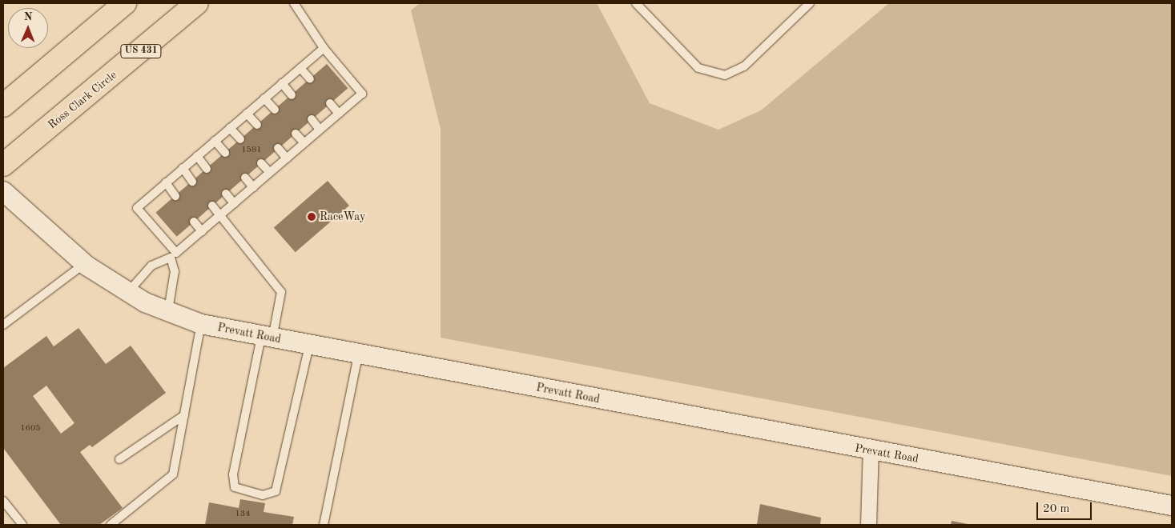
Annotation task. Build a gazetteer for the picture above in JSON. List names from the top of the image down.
{
  "streets": {
    "highway": ["US 431", "Ross Clark Circle"],
    "street": ["Prevatt Road"]
  },
  "places": ["RaceWay"],
  "house_numbers": ["1581", "1605", "134"],
  "scale_bar": "20 m",
  "north": "top"
}
